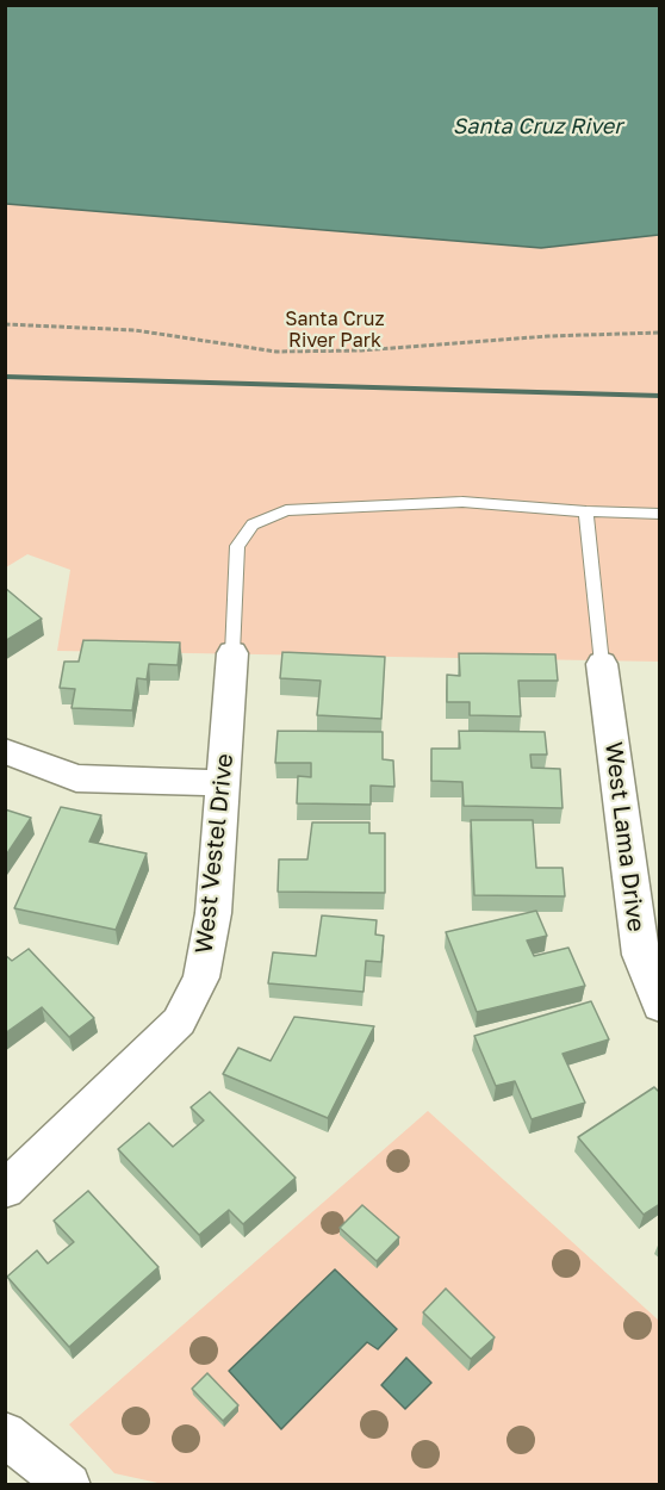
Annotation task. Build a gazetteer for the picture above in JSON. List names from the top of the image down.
{
  "streets": {
    "street": ["West Lama Drive", "West Vestel Drive"]
  },
  "water": ["Santa Cruz River"],
  "parks": ["Santa Cruz River Park"]
}
